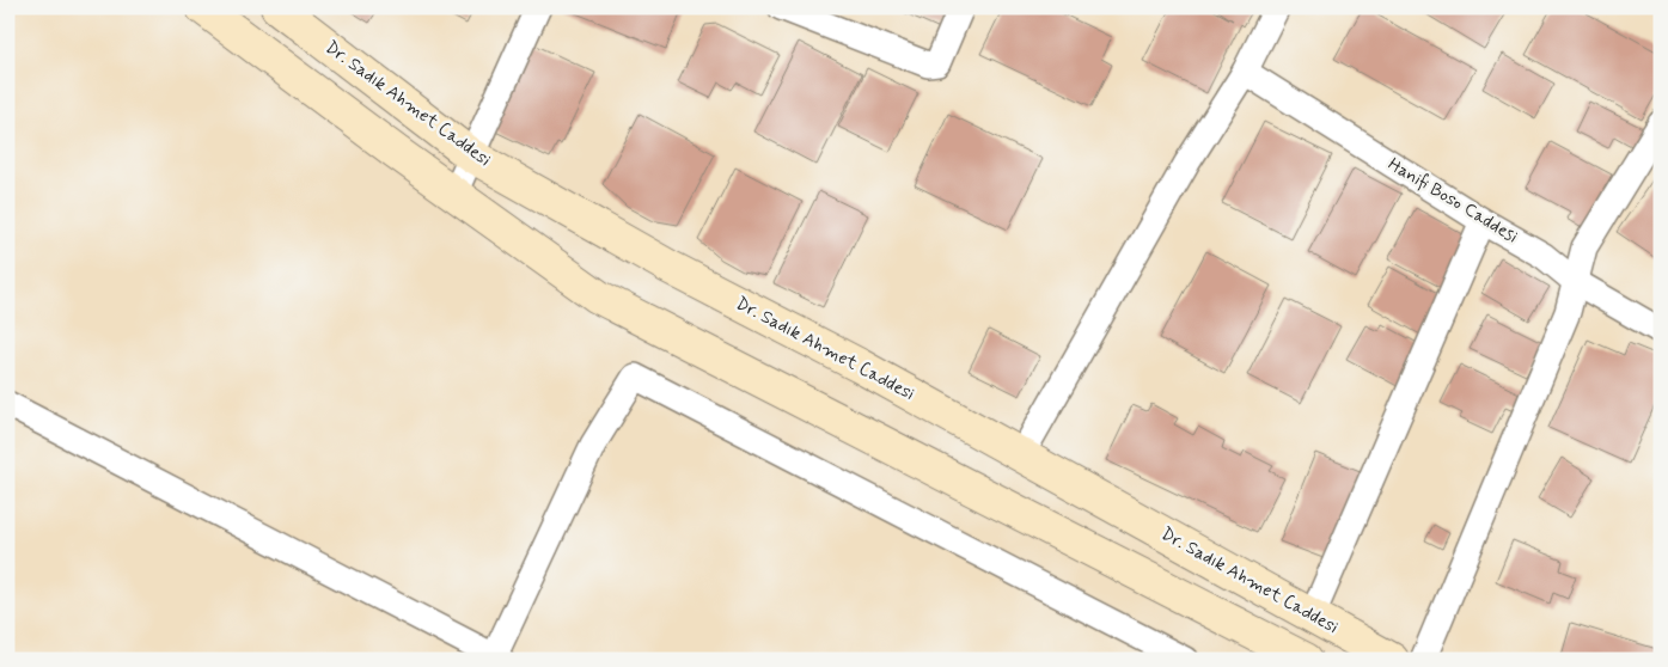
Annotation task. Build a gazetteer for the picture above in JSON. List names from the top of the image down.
{
  "streets": {
    "street": ["Dr. Sadık Ahmet Caddesi", "Hanifi Boso Caddesi"]
  }
}
